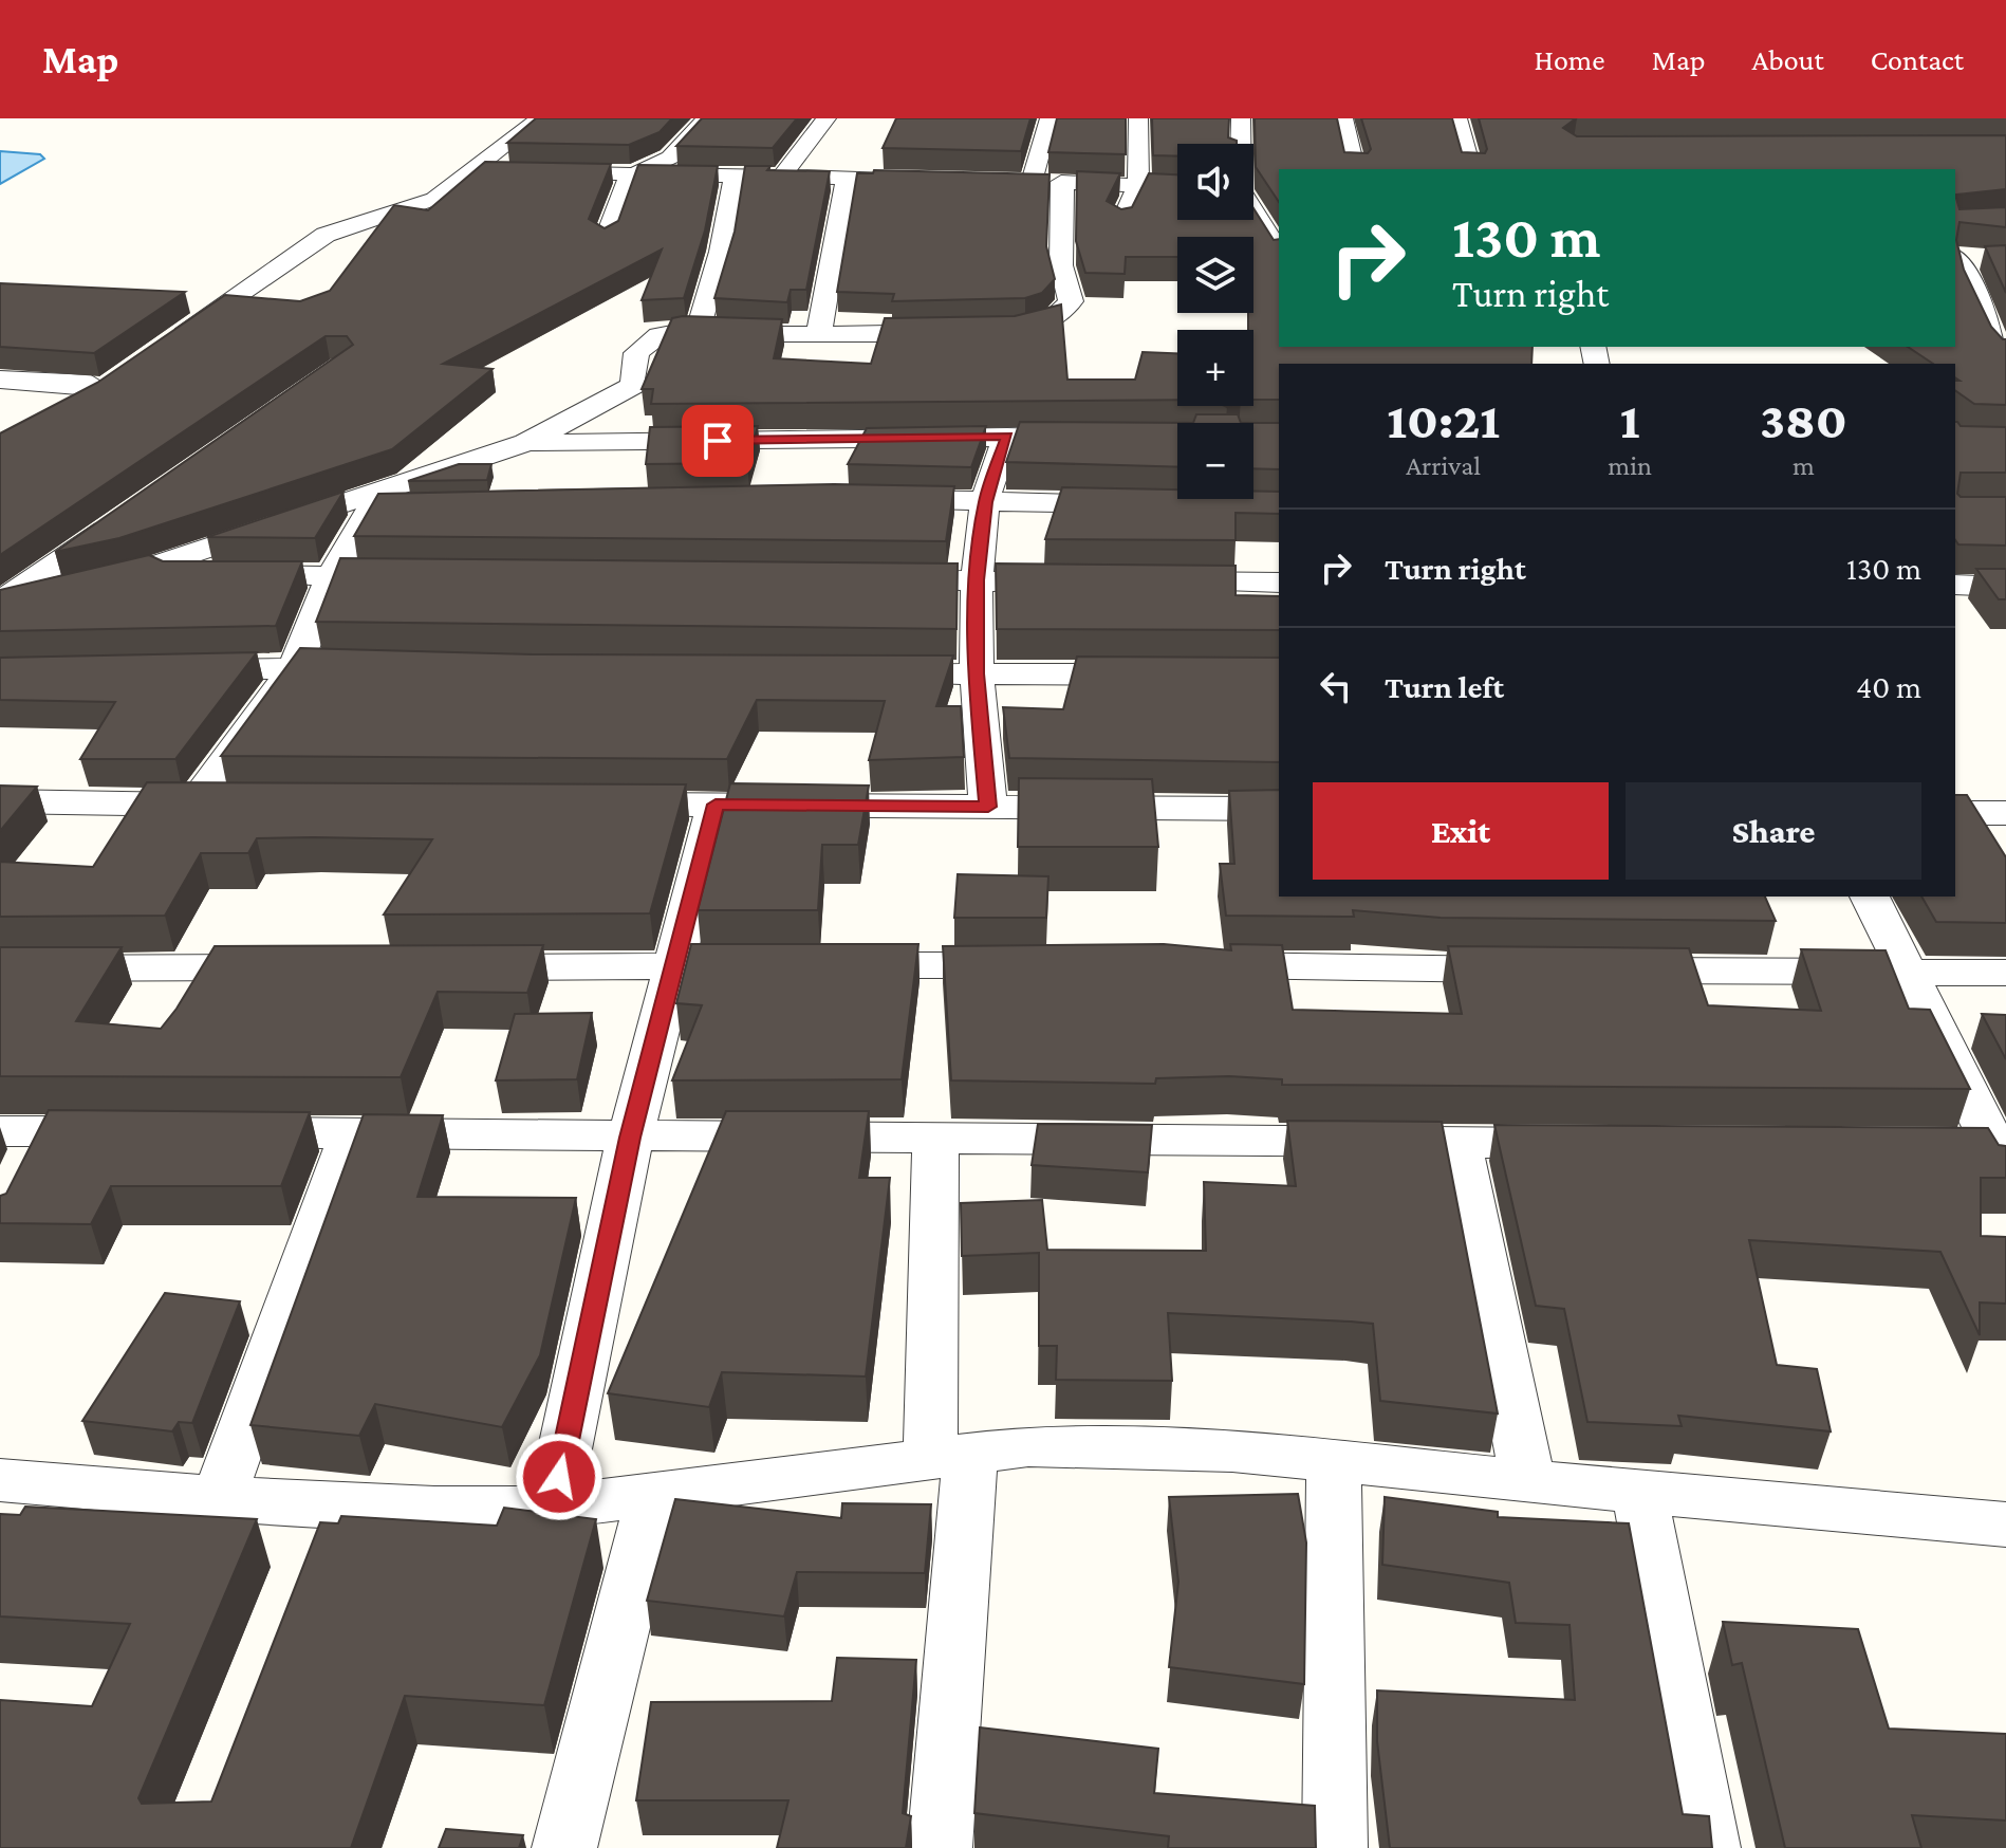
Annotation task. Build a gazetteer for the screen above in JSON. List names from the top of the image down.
{
  "page": {
    "header": "Map",
    "nav": [
      "Home",
      "Map",
      "About",
      "Contact"
    ],
    "map_buttons": ["+", "−"],
    "turn": ["130 m", "Turn right"],
    "eta": [
      "10:21",
      "Arrival",
      "1",
      "min",
      "380",
      "m"
    ],
    "list": [
      {
        "name": "Turn right",
        "value": "130 m"
      },
      {
        "name": "Turn left",
        "value": "40 m"
      }
    ],
    "buttons": ["Exit", "Share"]
  }
}
